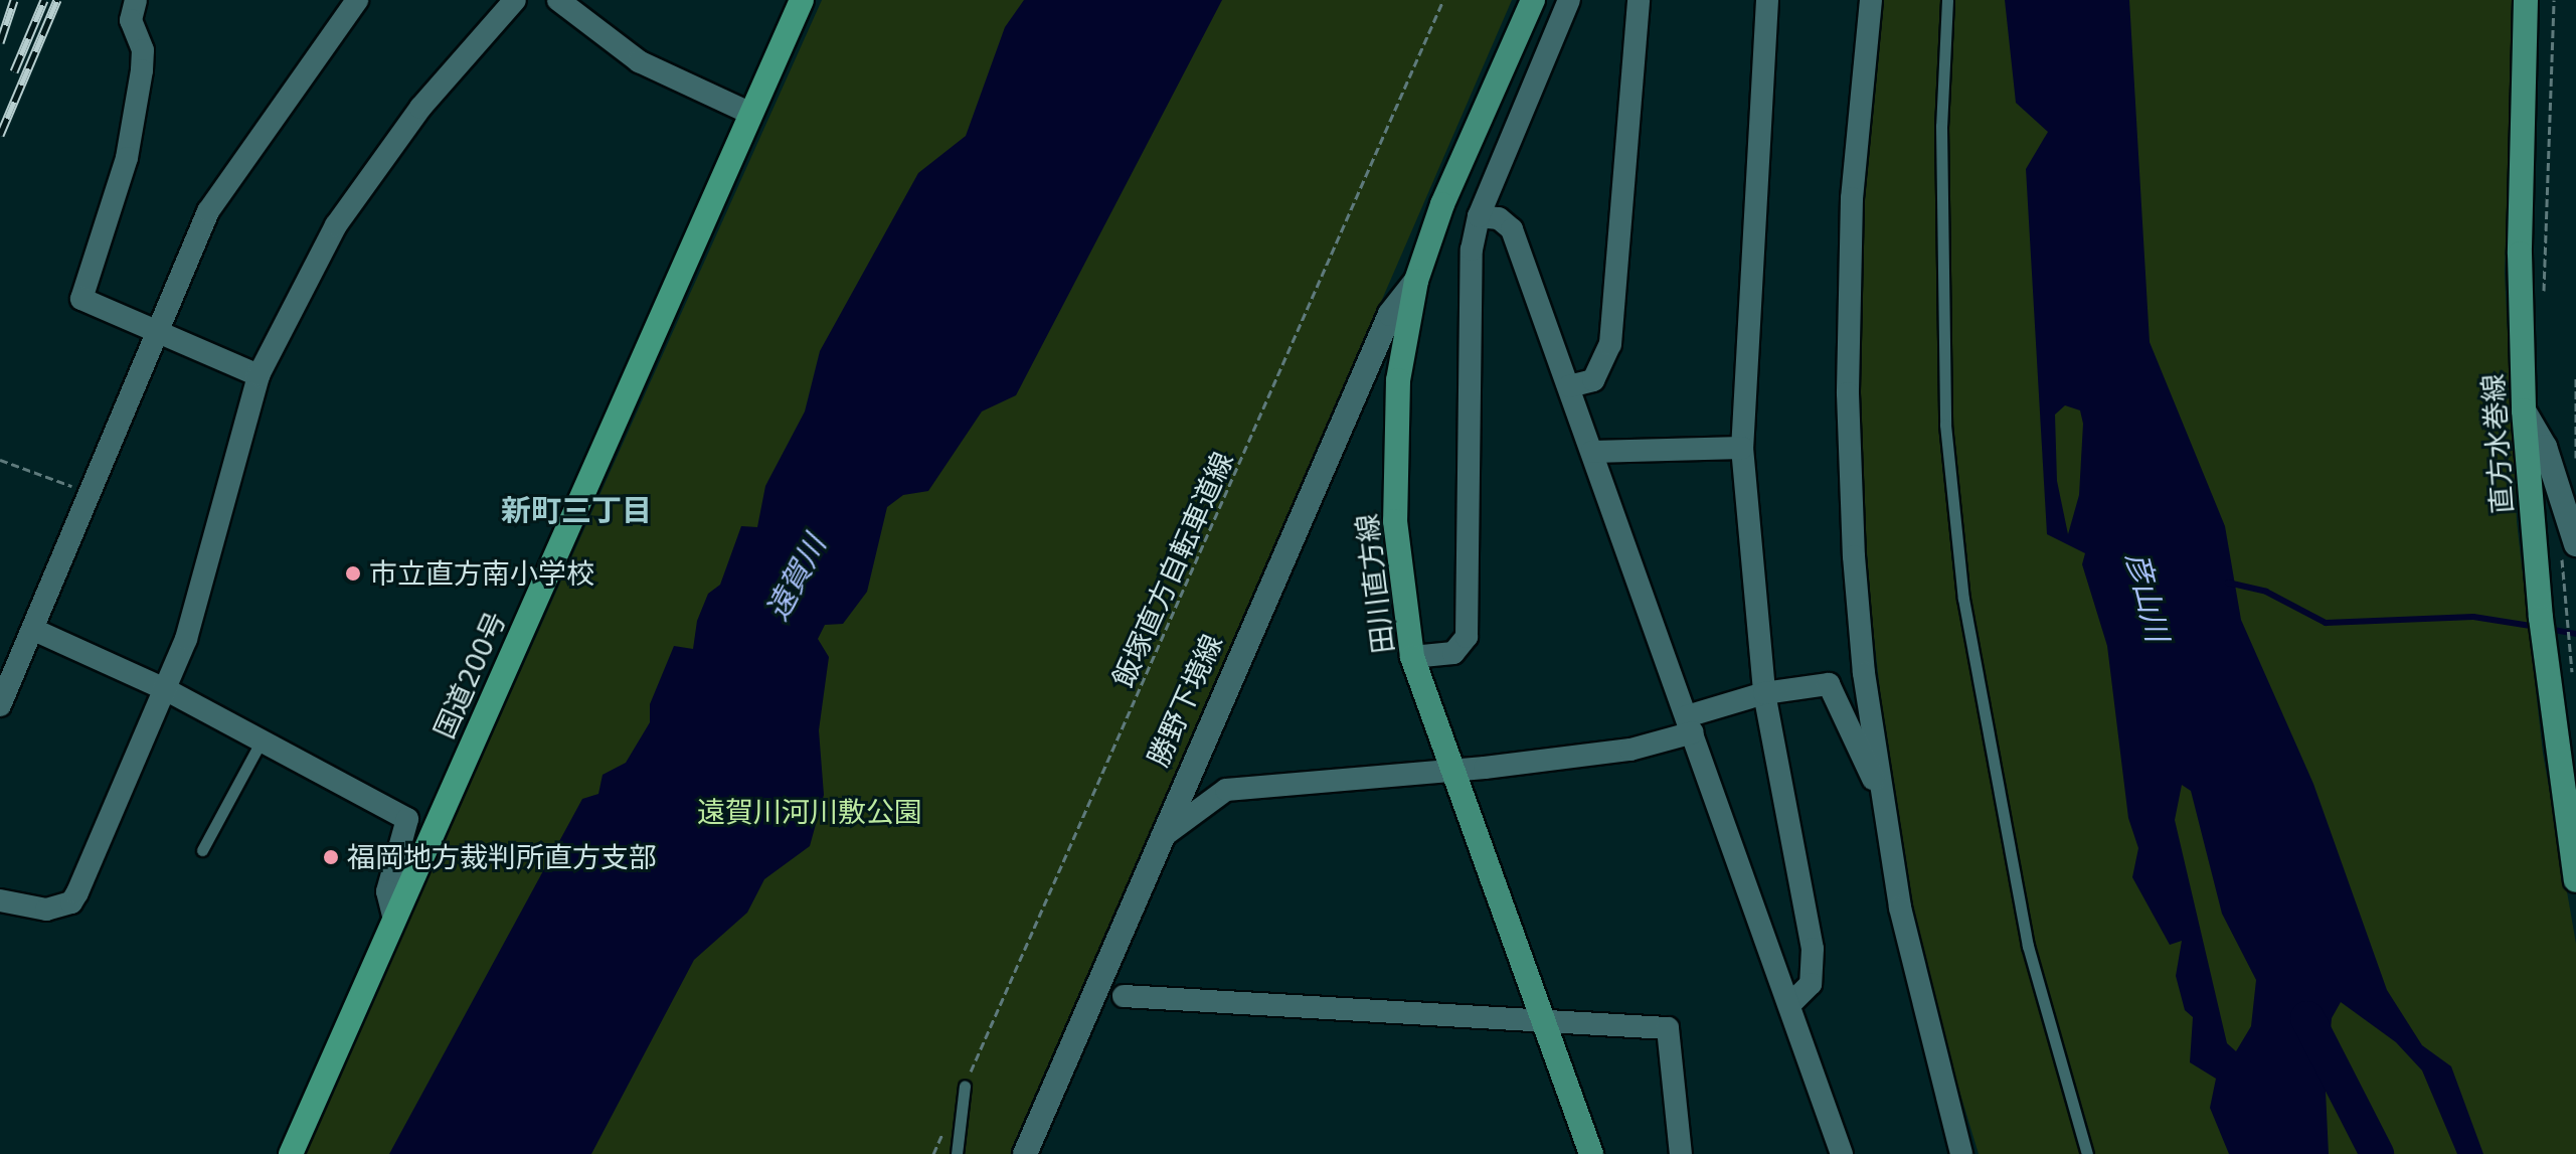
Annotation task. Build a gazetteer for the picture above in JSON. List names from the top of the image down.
{
  "streets": {
    "highway": ["国道200号"],
    "main road": ["直方水巻線", "田川直方線", "勝野下境線"],
    "path": ["飯塚直方自転車道線"]
  },
  "crossings": [
    ["田川直方線", "勝野下境線"]
  ],
  "districts": ["新町三丁目"],
  "water": ["遠賀川", "彦山川"],
  "parks": ["遠賀川河川敷公園"],
  "places": ["市立直方南小学校", "福岡地方裁判所直方支部"]
}
